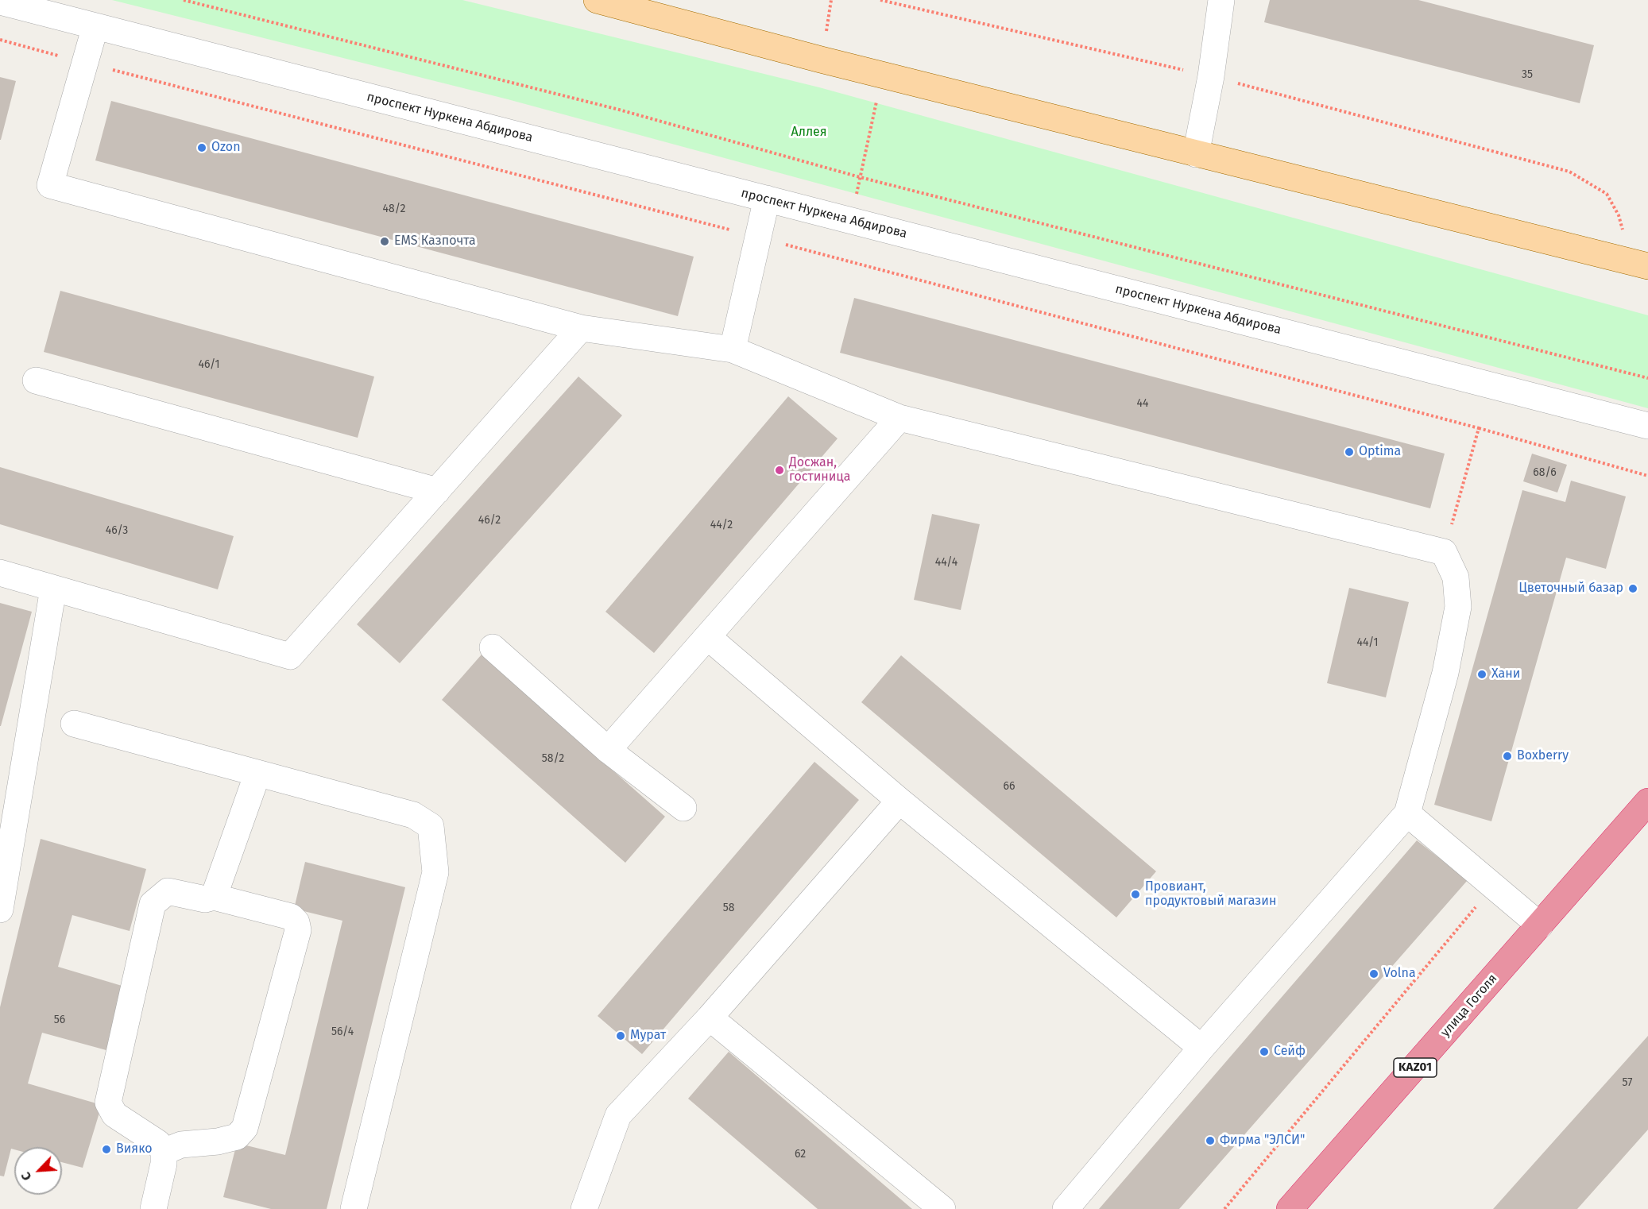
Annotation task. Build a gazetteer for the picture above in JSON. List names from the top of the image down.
{
  "streets": {
    "highway": ["улица Гоголя", "KАZ01"],
    "street": ["проспект Нуркена Абдирова"]
  },
  "parks": ["Аллея"],
  "places": [
    "Ozon",
    "EMS Казпочта",
    "Optima",
    "Досжан, гостиница",
    "Цветочный базар",
    "Хани",
    "Boxberry",
    "Провиант, продуктовый магазин",
    "Volna",
    "Мурат",
    "Сейф",
    "Фирма \"ЭЛСИ\"",
    "Вияко"
  ],
  "house_numbers": [
    "35",
    "48/2",
    "46/1",
    "44",
    "68/6",
    "46/2",
    "44/2",
    "46/3",
    "44/4",
    "44/1",
    "58/2",
    "66",
    "58",
    "56",
    "56/4",
    "57",
    "62"
  ],
  "north": "bottom left"
}
